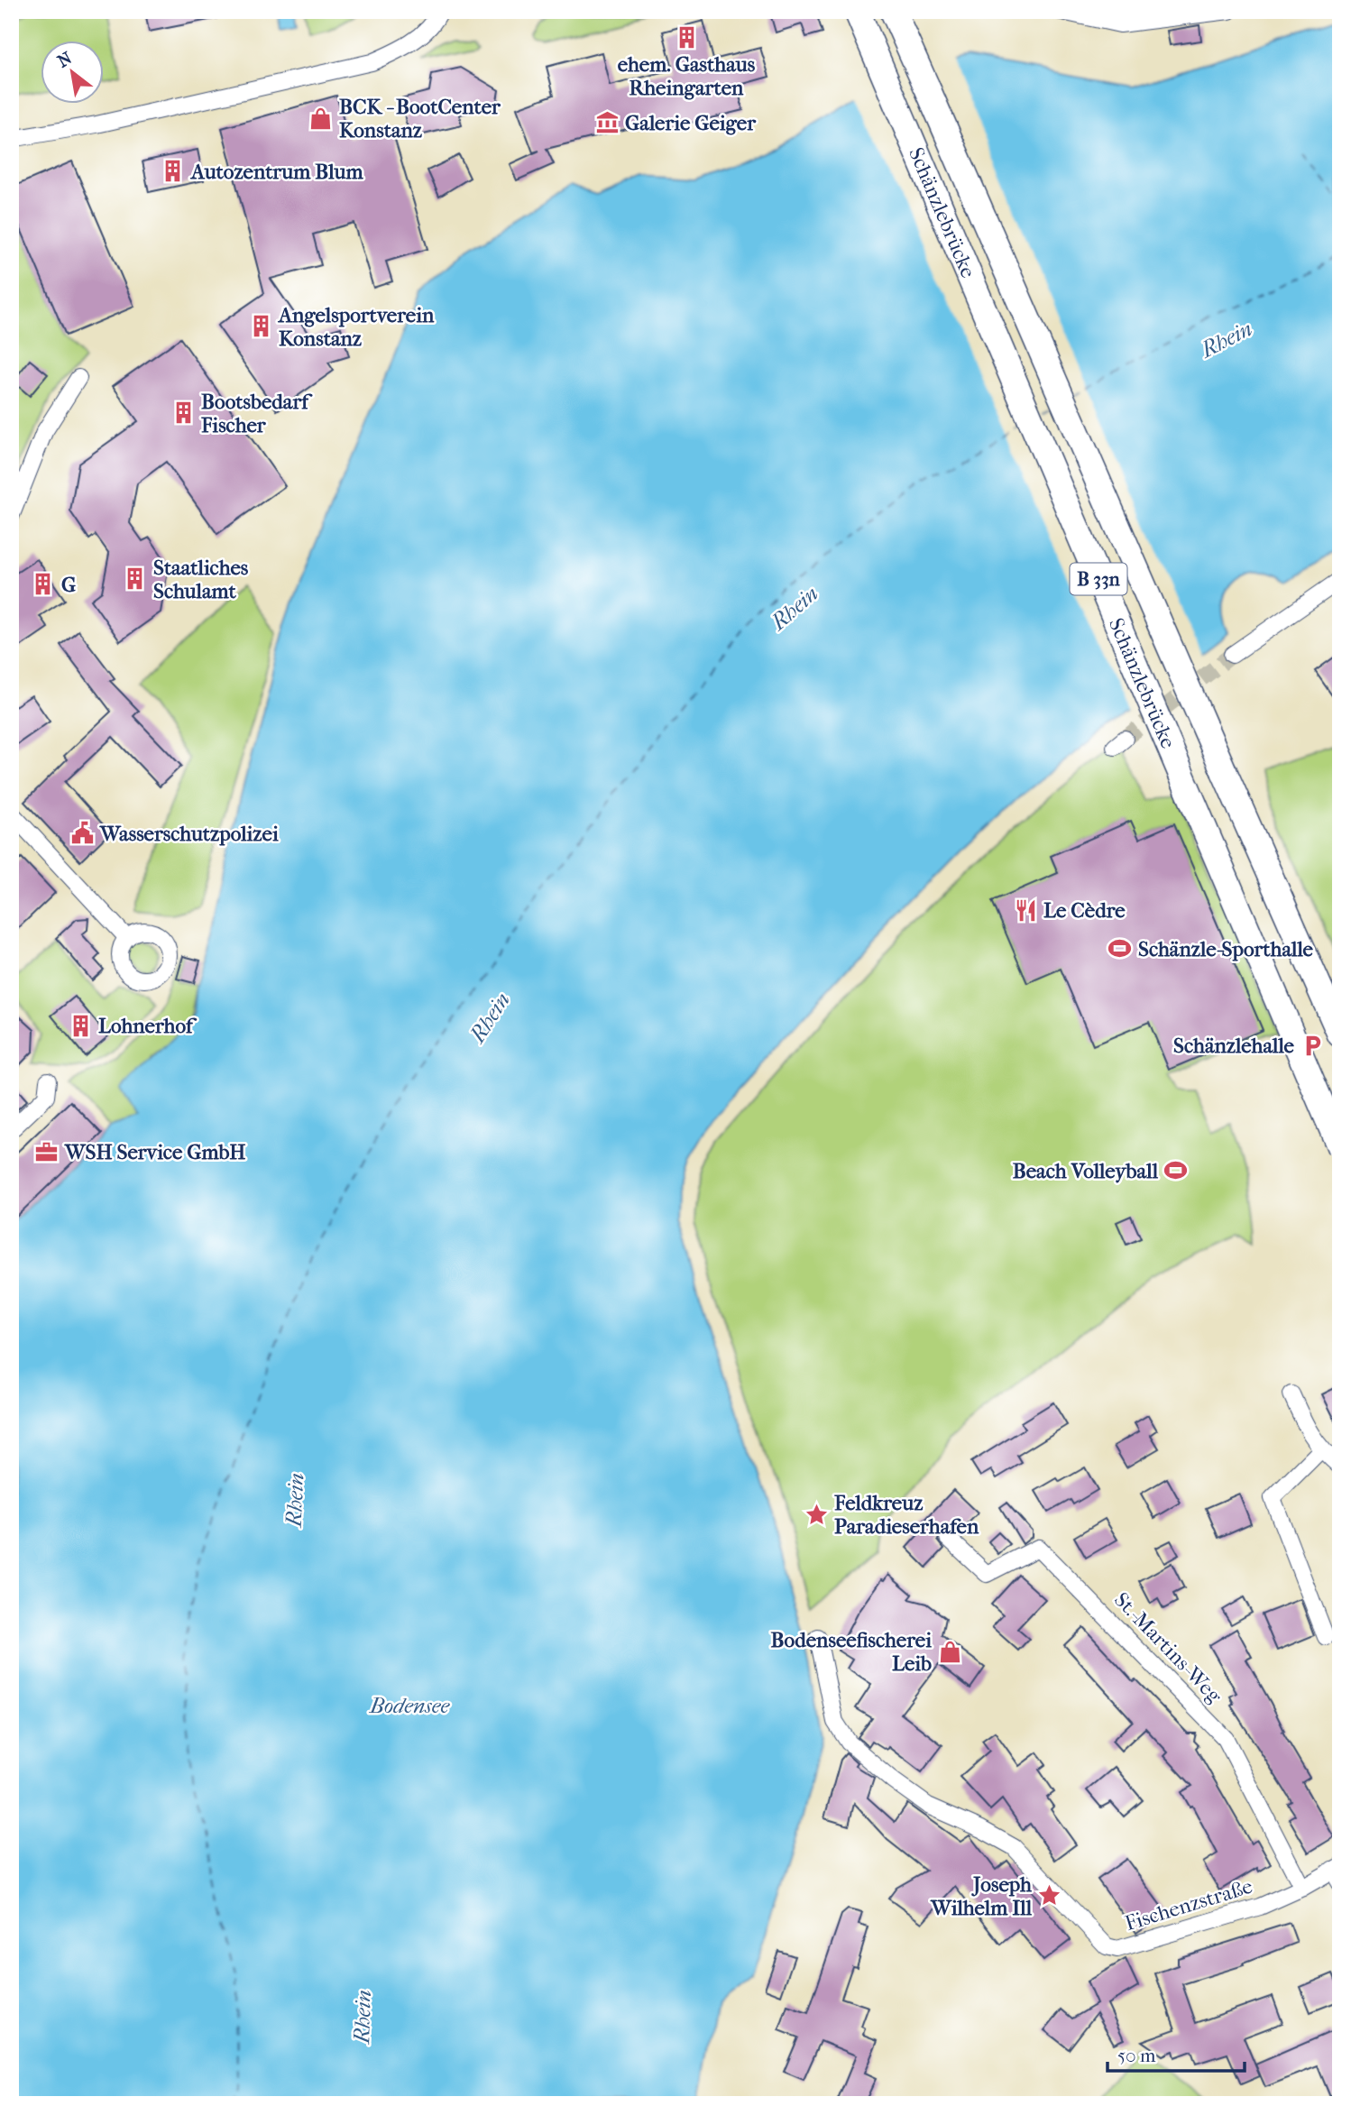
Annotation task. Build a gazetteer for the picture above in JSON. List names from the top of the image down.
{
  "streets": {
    "main road": ["Schänzlebrücke", "B 33n"],
    "street": ["St.-Martins-Weg", "Fischenzstraße"]
  },
  "crossings": [
    ["Schänzlebrücke", "B 33n"],
    ["St.-Martins-Weg", "Fischenzstraße"]
  ],
  "water": ["Rhein", "Bodensee"],
  "places": {
    "building": [
      "ehem. Gasthaus Rheingarten",
      "Autozentrum Blum",
      "Angelsportverein Konstanz",
      "Bootsbedarf Fischer",
      "Staatliches Schulamt",
      "G",
      "Lohnerhof"
    ],
    "shop": ["BCK - BootCenter Konstanz", "Bodenseefischerei Leib"],
    "museum": ["Galerie Geiger"],
    "public building": ["Wasserschutzpolizei"],
    "restaurant": ["Le Cèdre"],
    "sports": ["Schänzle-Sporthalle", "Beach Volleyball"],
    "parking": ["Schänzlehalle"],
    "office": ["WSH Service GmbH"],
    "place": ["Feldkreuz Paradieserhafen", "Joseph Wilhelm Ill"]
  },
  "scale_bar": "50 m",
  "north": "top left"
}
